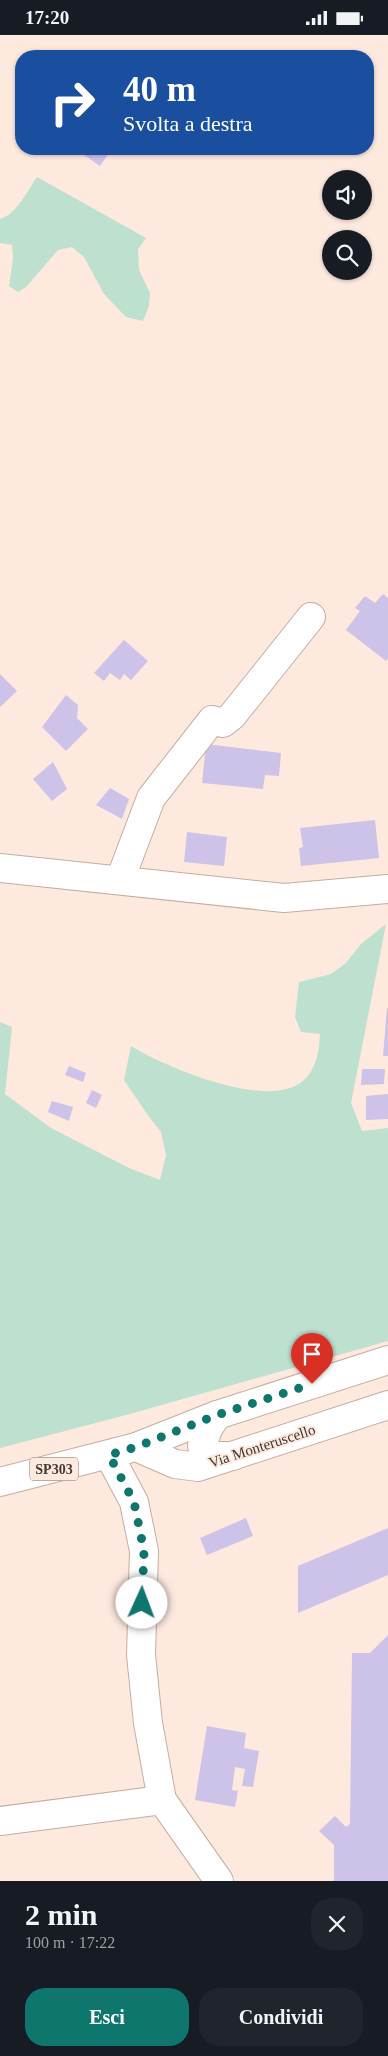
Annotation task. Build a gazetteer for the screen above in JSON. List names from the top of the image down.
{
  "streets": {
    "street": ["Via Monteruscello", "SP303"]
  },
  "crossings": [
    ["Via Monteruscello", "SP303"]
  ],
  "page": {
    "status": "17:20",
    "turn": ["40 m", "Svolta a destra"],
    "heading": ["2 min", "100 m · 17:22"],
    "buttons": ["Esci", "Condividi"]
  }
}
